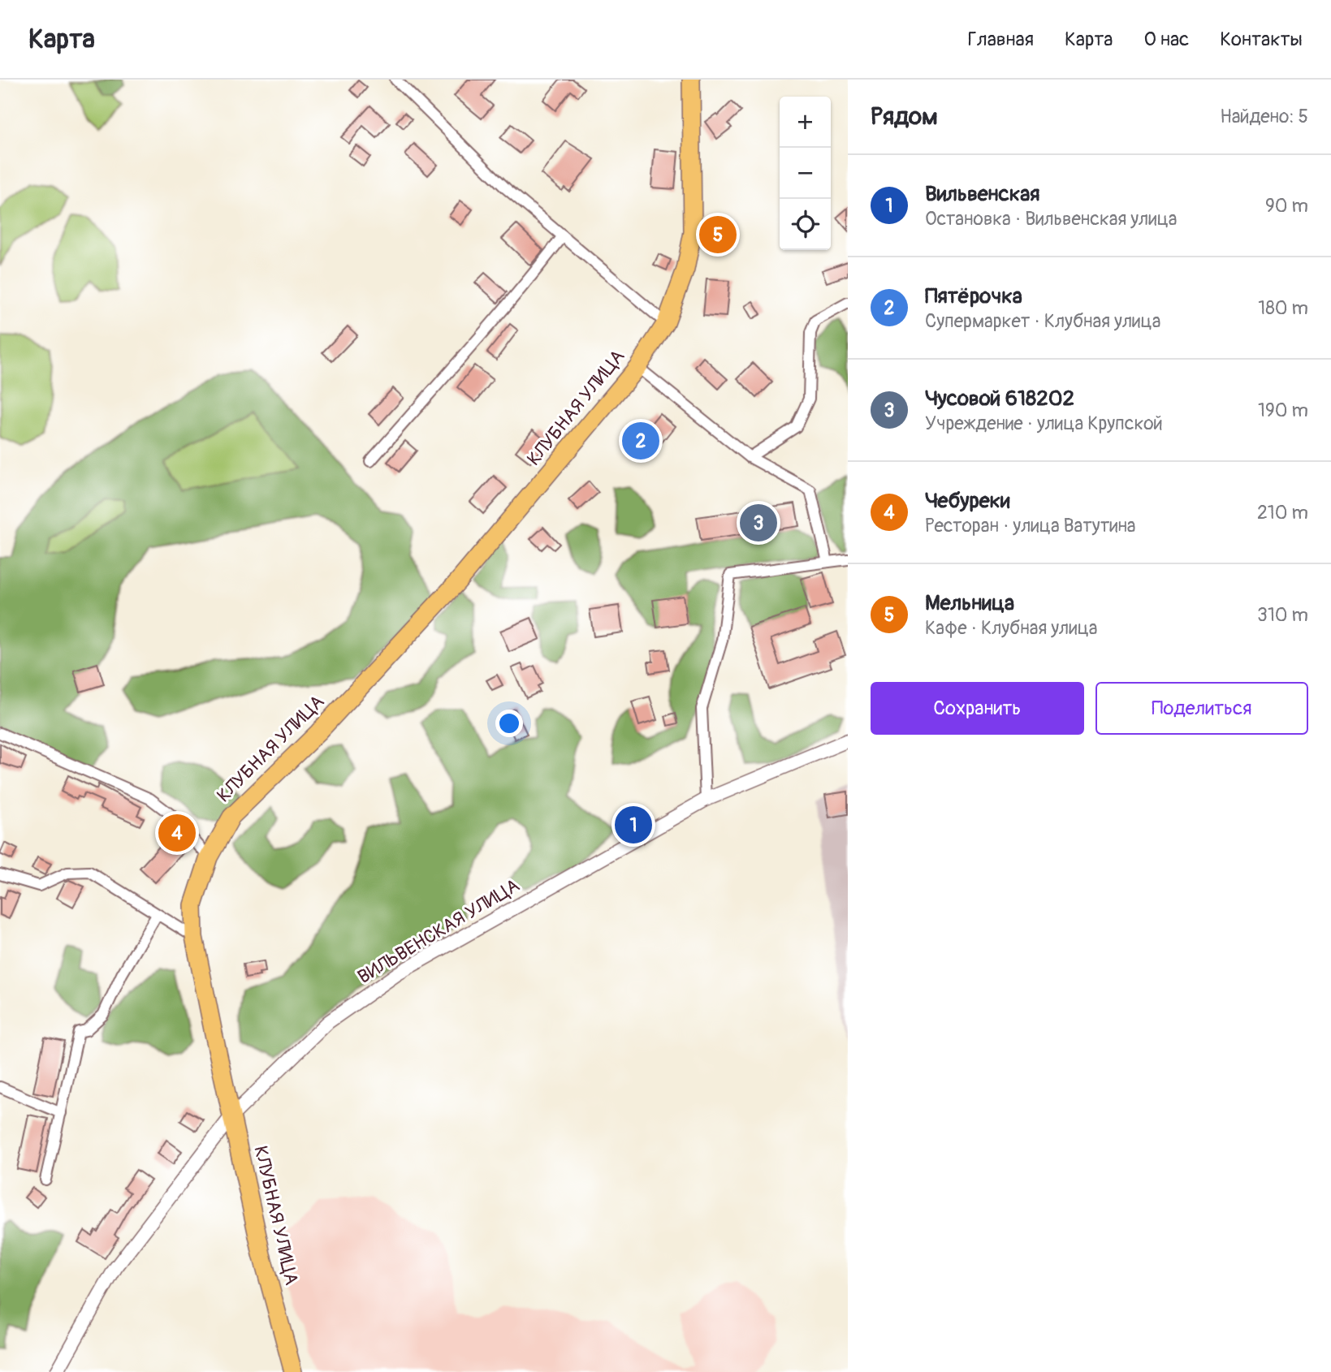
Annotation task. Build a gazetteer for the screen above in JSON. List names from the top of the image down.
{
  "streets": {
    "main road": ["КЛУБНАЯ УЛИЦА"],
    "street": ["ВИЛЬВЕНСКАЯ УЛИЦА"]
  },
  "crossings": [
    ["КЛУБНАЯ УЛИЦА", "ВИЛЬВЕНСКАЯ УЛИЦА"]
  ],
  "page": {
    "header": "Карта",
    "nav": [
      "Главная",
      "Карта",
      "О нас",
      "Контакты"
    ],
    "heading": ["Рядом", "Найдено: 5"],
    "map_buttons": ["+", "−"],
    "list": [
      {
        "mark": "1",
        "name": "Вильвенская",
        "note": "Остановка · Вильвенская улица",
        "value": "90 m"
      },
      {
        "mark": "2",
        "name": "Пятёрочка",
        "note": "Супермаркет · Клубная улица",
        "value": "180 m"
      },
      {
        "mark": "3",
        "name": "Чусовой 618202",
        "note": "Учреждение · улица Крупской",
        "value": "190 m"
      },
      {
        "mark": "4",
        "name": "Чебуреки",
        "note": "Ресторан · улица Ватутина",
        "value": "210 m"
      },
      {
        "mark": "5",
        "name": "Мельница",
        "note": "Кафе · Клубная улица",
        "value": "310 m"
      }
    ],
    "pins": [
      "5",
      "2",
      "3",
      "1",
      "4"
    ],
    "buttons": ["Сохранить", "Поделиться"]
  }
}
